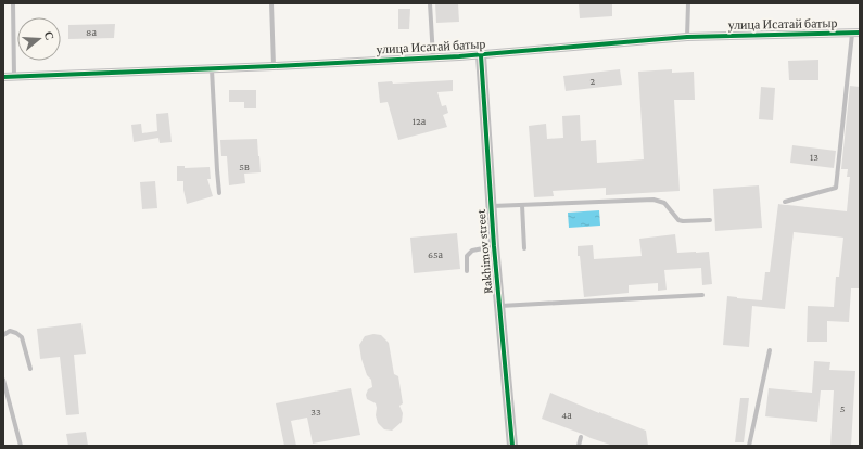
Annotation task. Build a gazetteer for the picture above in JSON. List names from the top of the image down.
{
  "streets": {
    "street": ["улица Исатай батыр", "Rakhimov street"]
  },
  "crossings": [
    ["улица Исатай батыр", "Rakhimov street"]
  ],
  "house_numbers": [
    "8а",
    "2",
    "12а",
    "13",
    "5в",
    "65а",
    "5",
    "33",
    "4а"
  ],
  "north": "right"
}
